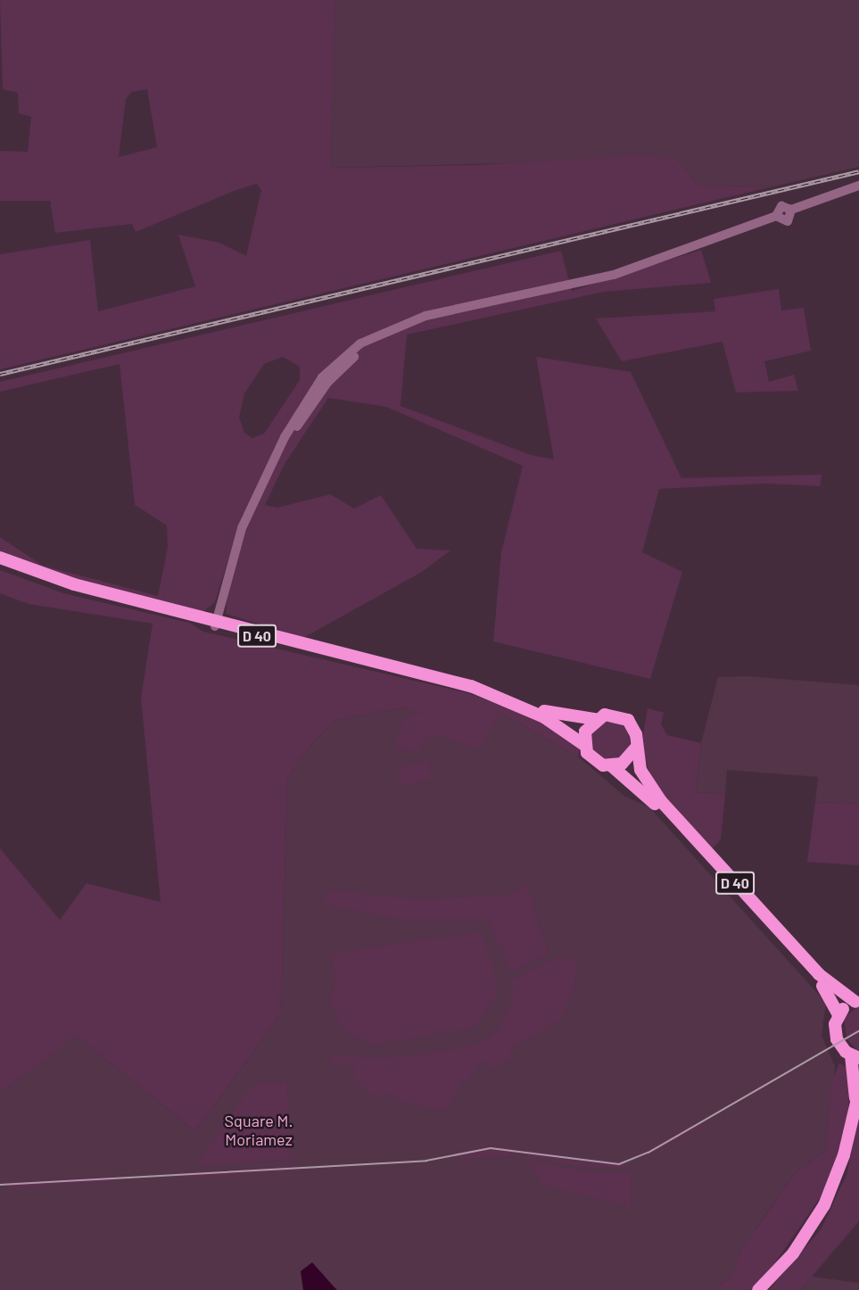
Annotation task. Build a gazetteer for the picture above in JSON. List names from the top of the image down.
{
  "streets": {
    "main road": ["D 40"]
  },
  "parks": ["Square M. Moriamez"]
}
